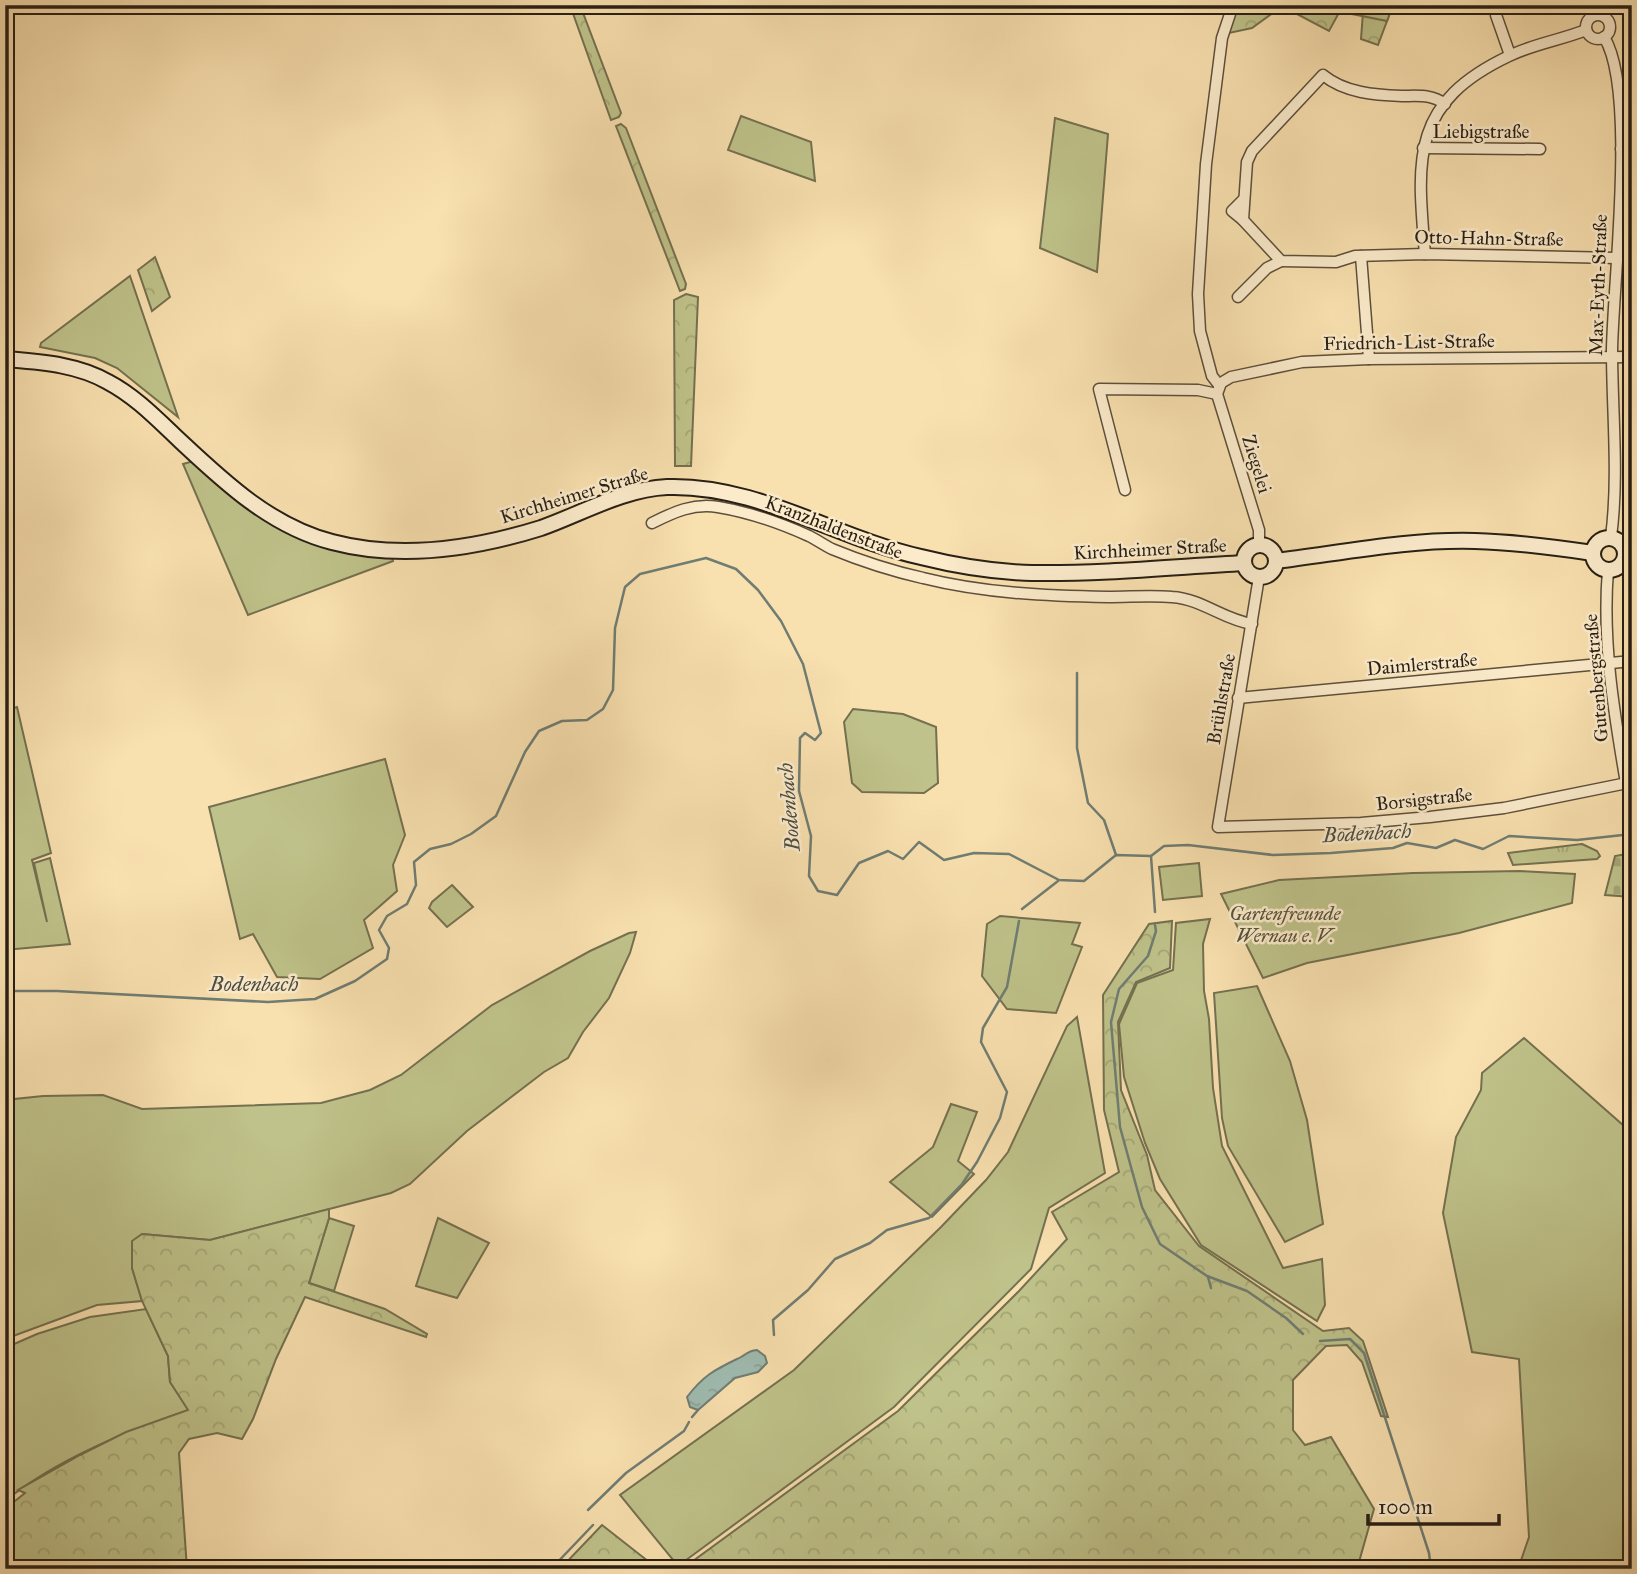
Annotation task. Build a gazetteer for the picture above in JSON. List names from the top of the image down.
{
  "streets": {
    "main road": ["Kirchheimer Straße"],
    "street": [
      "Liebigstraße",
      "Otto-Hahn-Straße",
      "Max-Eyth-Straße",
      "Friedrich-List-Straße",
      "Ziegelei",
      "Kranzhaldenstraße",
      "Daimlerstraße",
      "Gutenbergstraße",
      "Brühlstraße",
      "Borsigstraße"
    ]
  },
  "crossings": [
    ["Otto-Hahn-Straße", "Max-Eyth-Straße"],
    ["Max-Eyth-Straße", "Friedrich-List-Straße"],
    ["Max-Eyth-Straße", "Gutenbergstraße"],
    ["Friedrich-List-Straße", "Ziegelei"],
    ["Ziegelei", "Kirchheimer Straße"],
    ["Ziegelei", "Brühlstraße"],
    ["Kirchheimer Straße", "Brühlstraße"],
    ["Kranzhaldenstraße", "Brühlstraße"],
    ["Daimlerstraße", "Gutenbergstraße"],
    ["Daimlerstraße", "Brühlstraße"],
    ["Gutenbergstraße", "Borsigstraße"],
    ["Brühlstraße", "Borsigstraße"]
  ],
  "water": ["Bodenbach"],
  "parks": ["Gartenfreunde Wernau e. V."],
  "scale_bar": "100 m"
}
